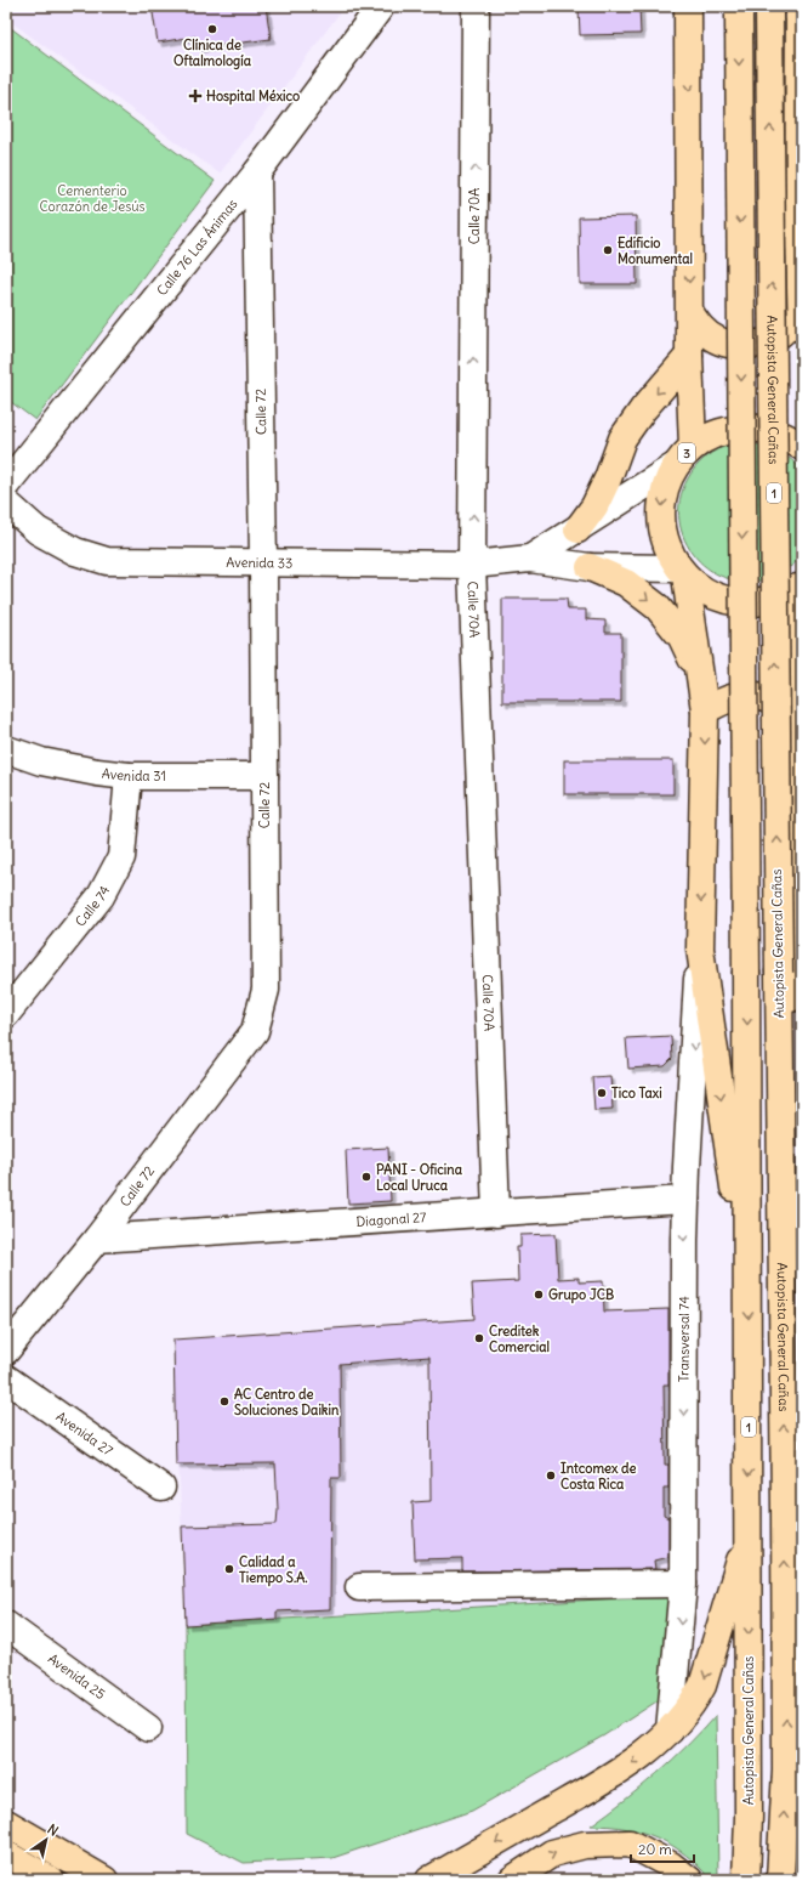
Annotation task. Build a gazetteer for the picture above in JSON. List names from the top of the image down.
{
  "streets": {
    "main road": ["Autopista General Cañas", "3", "1"],
    "street": [
      "Calle 70A",
      "Calle 76 Las Ánimas",
      "Calle 72",
      "Avenida 33",
      "Avenida 31",
      "Calle 74",
      "Diagonal 27",
      "Transversal 74",
      "Avenida 27",
      "Avenida 25"
    ]
  },
  "crossings": [
    ["Calle 70A", "Avenida 33"],
    ["Calle 70A", "Diagonal 27"],
    ["Calle 76 Las Ánimas", "Calle 72"],
    ["Calle 72", "Avenida 33"],
    ["Calle 72", "Avenida 31"],
    ["Calle 72", "Diagonal 27"],
    ["3", "Avenida 33"],
    ["Avenida 31", "Calle 74"],
    ["Diagonal 27", "Transversal 74"]
  ],
  "one_way": ["Calle 70A", "Transversal 74"],
  "parks": ["Cementerio Corazón de Jesús"],
  "places": {
    "other": [
      "Clínica de Oftalmología",
      "Edificio Monumental",
      "Tico Taxi",
      "PANI - Oficina Local Uruca",
      "Grupo JCB",
      "Creditek Comercial",
      "AC Centro de Soluciones Daikin",
      "Intcomex de Costa Rica",
      "Calidad a Tiempo S.A."
    ],
    "health": ["Hospital México"]
  },
  "scale_bar": "20 m",
  "north": "top right"
}
